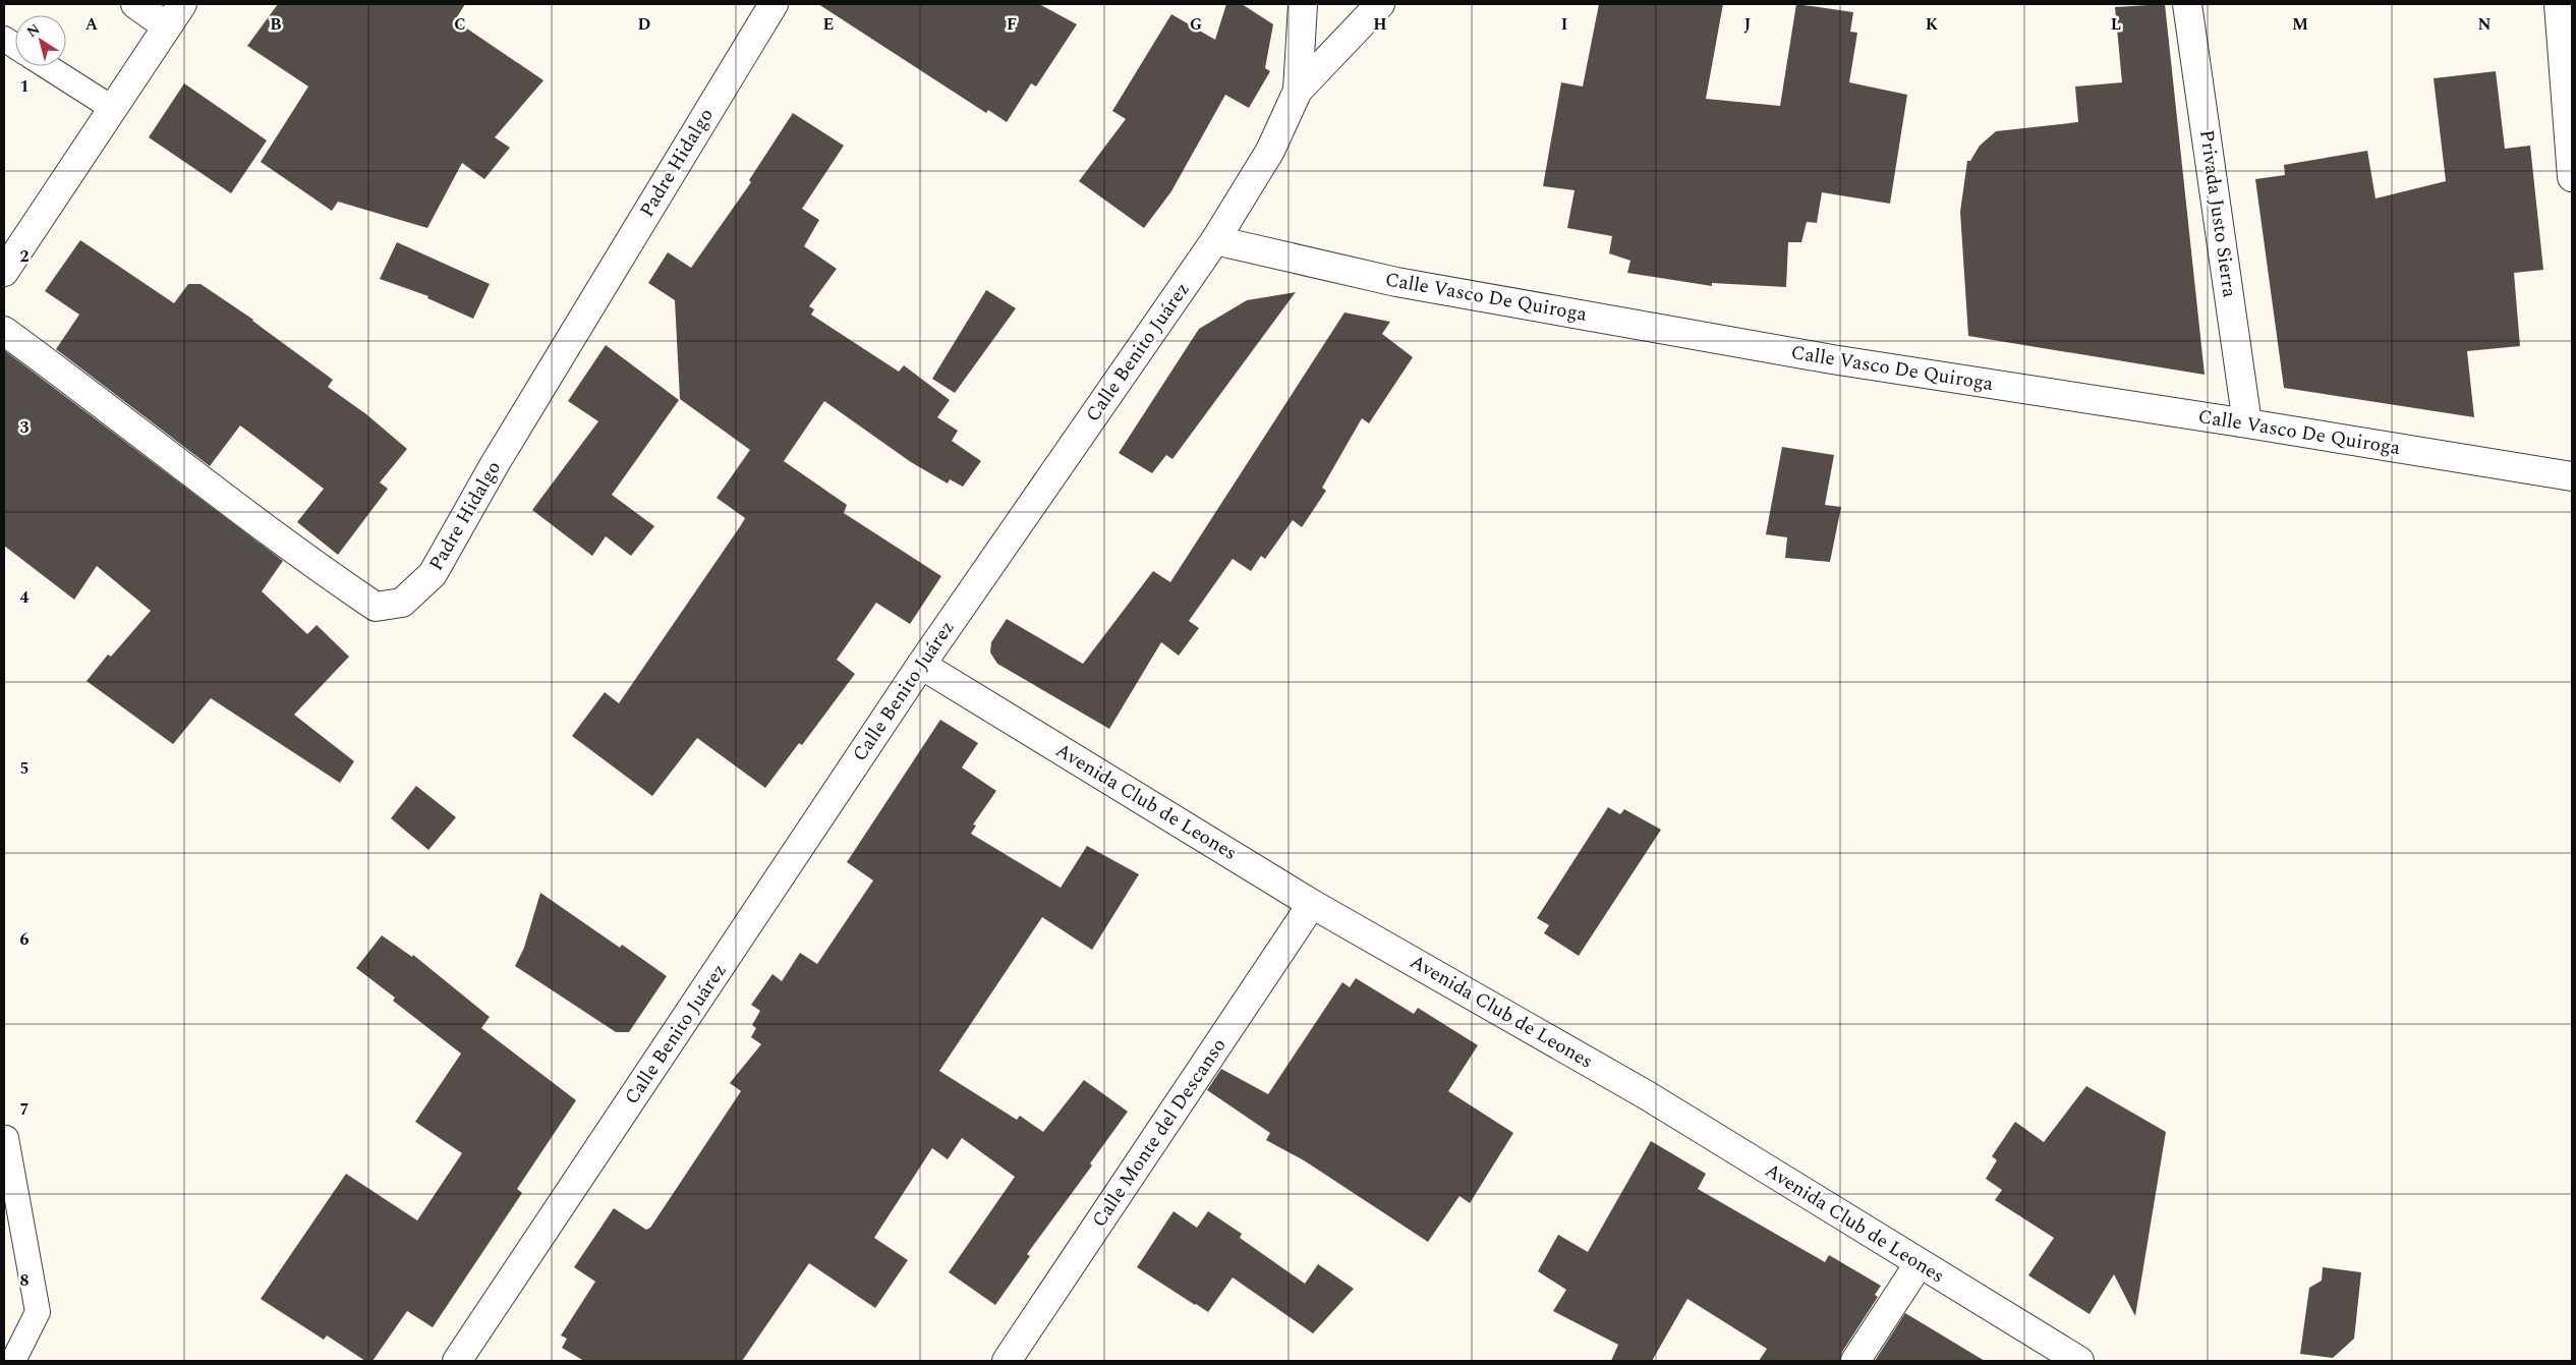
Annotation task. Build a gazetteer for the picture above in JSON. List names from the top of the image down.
{
  "streets": {
    "street": [
      "Padre Hidalgo",
      "Privada Justo Sierra",
      "Calle Vasco De Quiroga",
      "Calle Benito Juárez",
      "Avenida Club de Leones",
      "Calle Monte del Descanso"
    ]
  },
  "crossings": [
    ["Privada Justo Sierra", "Calle Vasco De Quiroga"],
    ["Calle Vasco De Quiroga", "Calle Benito Juárez"],
    ["Calle Benito Juárez", "Avenida Club de Leones"],
    ["Avenida Club de Leones", "Calle Monte del Descanso"]
  ],
  "north": "top left",
  "grid": {
    "columns": [
      "A",
      "B",
      "C",
      "D",
      "E",
      "F",
      "G",
      "H",
      "I",
      "J",
      "K",
      "L",
      "M",
      "N"
    ],
    "rows": [
      "1",
      "2",
      "3",
      "4",
      "5",
      "6",
      "7",
      "8"
    ]
  }
}
